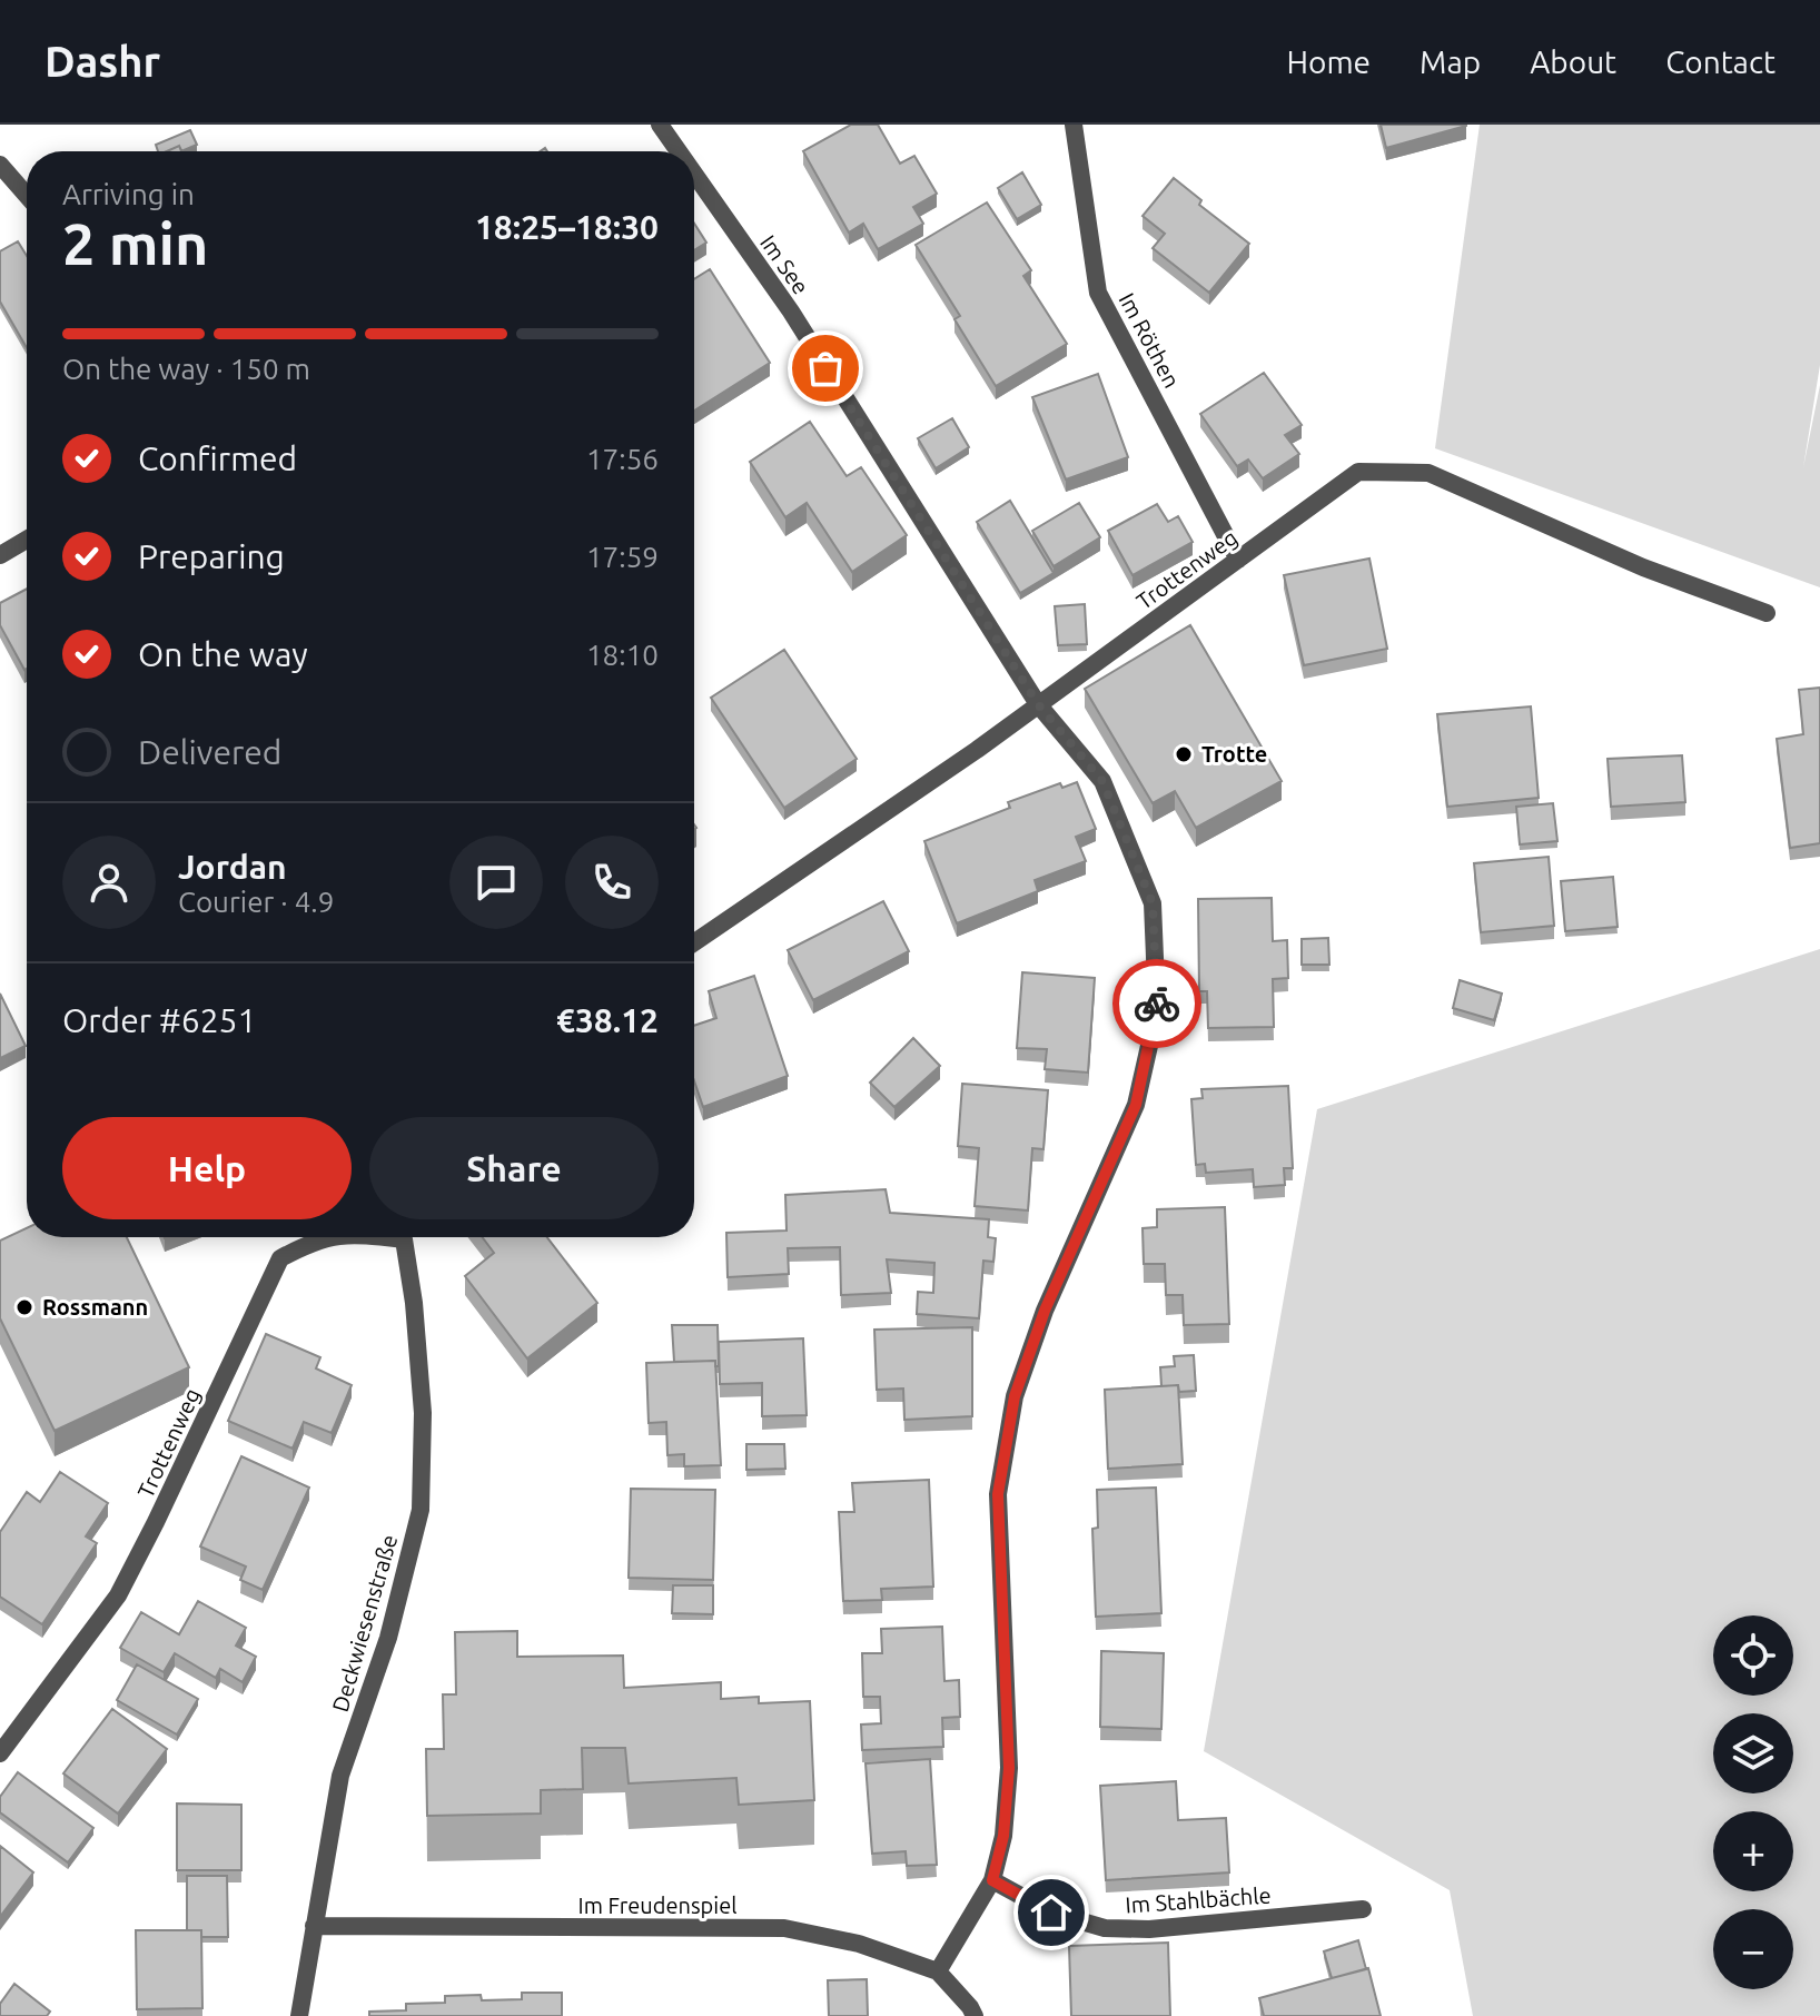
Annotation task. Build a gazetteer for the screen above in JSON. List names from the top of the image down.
{
  "streets": {
    "street": [
      "Im See",
      "Im Röthen",
      "Trottenweg",
      "Deckwiesenstraße",
      "Im Stahlbächle",
      "Im Freudenspiel"
    ]
  },
  "crossings": [
    ["Im See", "Trottenweg"],
    ["Im See", "Im Stahlbächle"],
    ["Im See", "Im Freudenspiel"],
    ["Im Röthen", "Trottenweg"],
    ["Deckwiesenstraße", "Im Freudenspiel"]
  ],
  "places": ["Trotte", "Rossmann"],
  "page": {
    "header": "Dashr",
    "nav": [
      "Home",
      "Map",
      "About",
      "Contact"
    ],
    "heading": ["2 min", "Arriving in", "18:25–18:30"],
    "panel": [
      "Jordan",
      "Courier · 4.9",
      "Order #6251",
      "€38.12"
    ],
    "bar": "On the way · 150 m",
    "list": [
      ["Confirmed", "17:56"],
      ["Preparing", "17:59"],
      ["On the way", "18:10"],
      "Delivered"
    ],
    "buttons": ["Help", "Share"],
    "map_buttons": ["+", "−"]
  }
}
